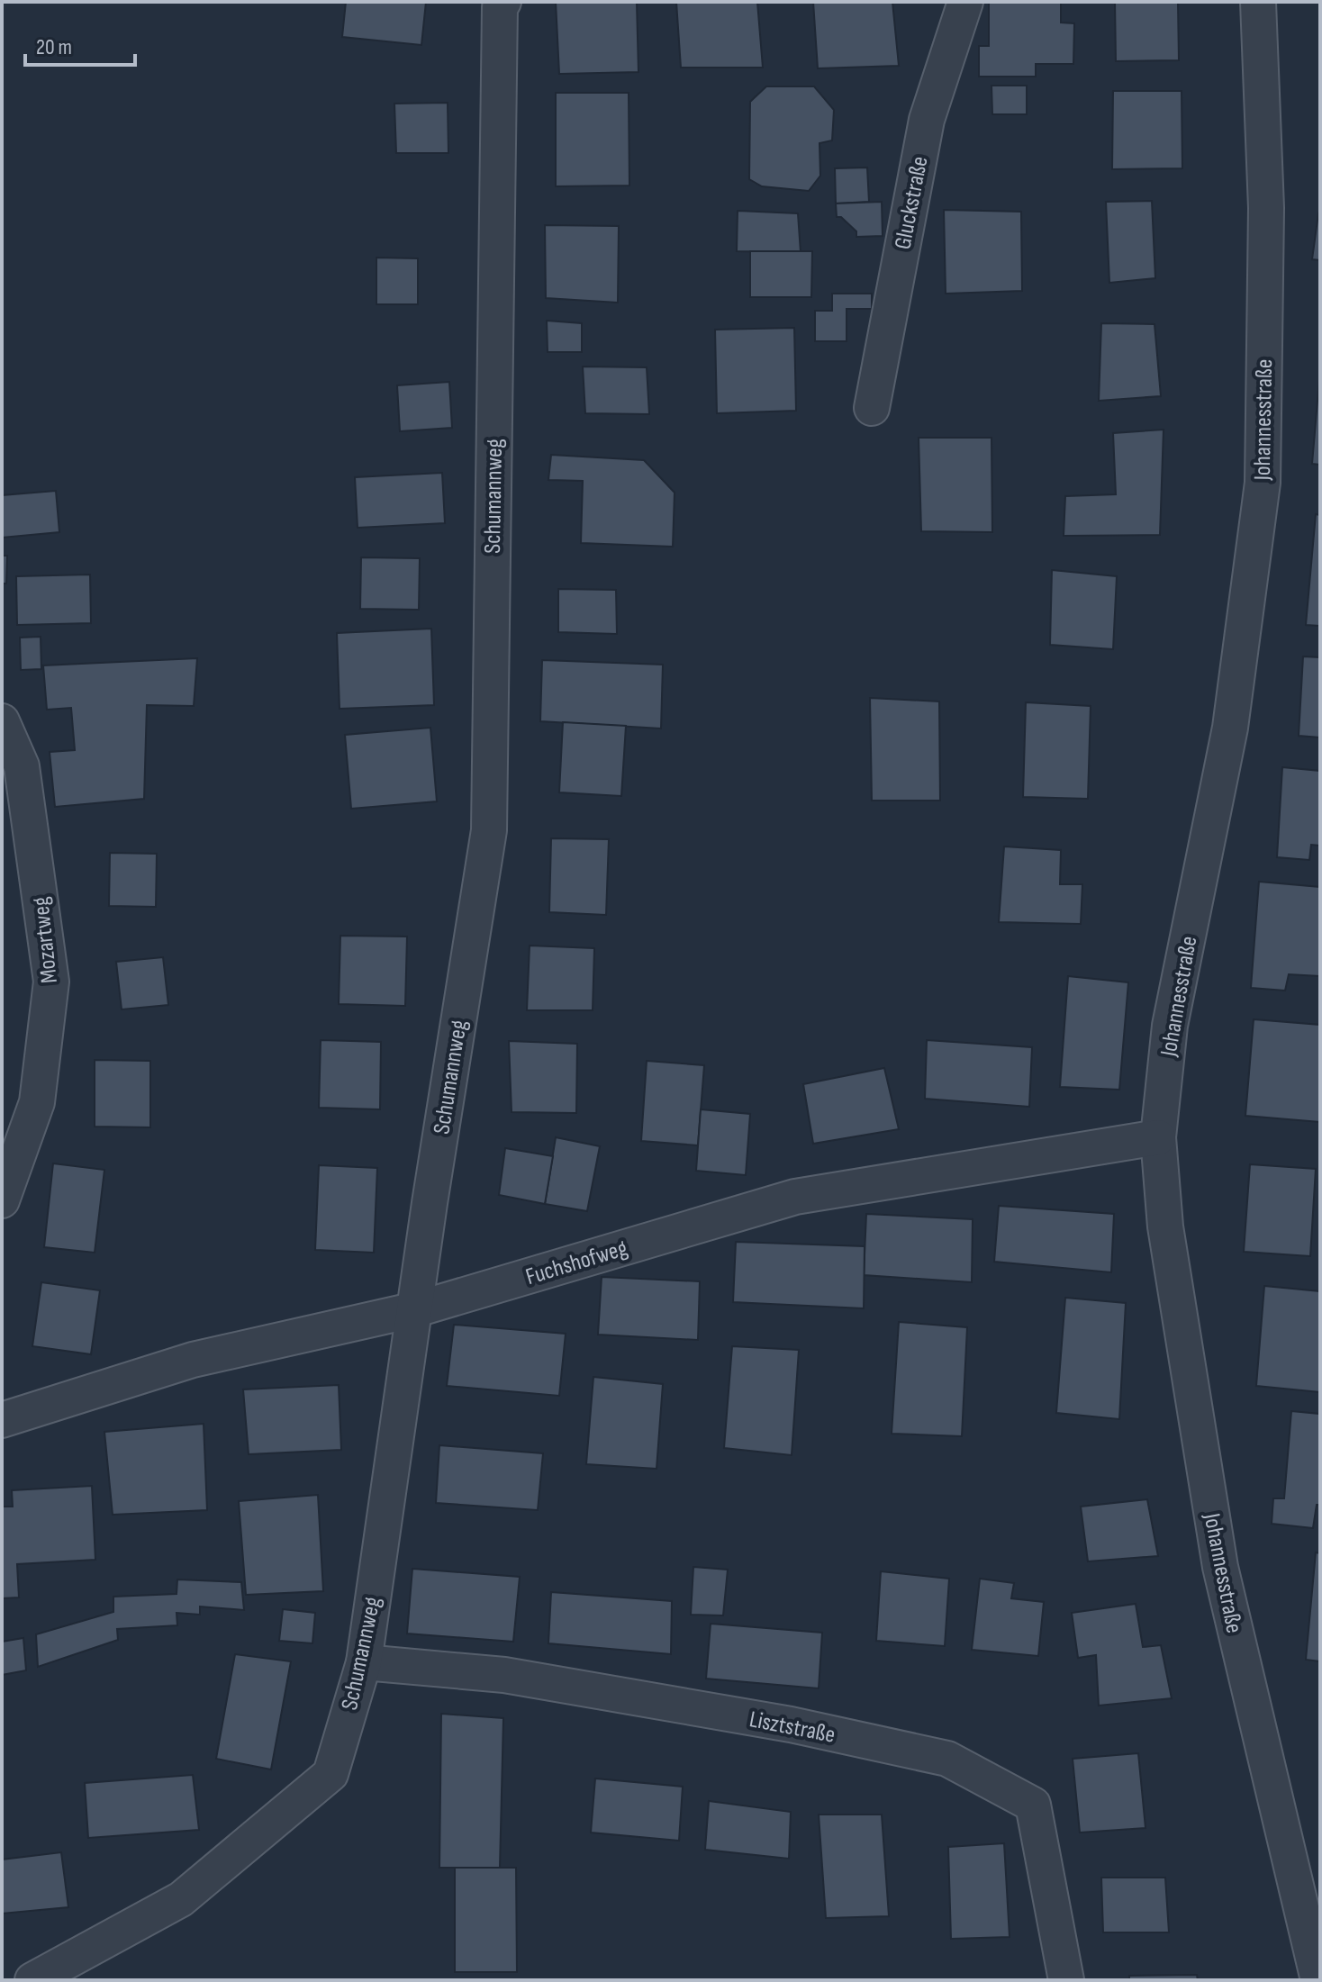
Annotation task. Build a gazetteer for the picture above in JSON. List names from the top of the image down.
{
  "streets": {
    "street": [
      "Gluckstraße",
      "Johannesstraße",
      "Schumannweg",
      "Mozartweg",
      "Fuchshofweg",
      "Lisztstraße"
    ]
  },
  "crossings": [
    ["Johannesstraße", "Fuchshofweg"],
    ["Schumannweg", "Fuchshofweg"],
    ["Schumannweg", "Lisztstraße"]
  ],
  "scale_bar": "20 m"
}
